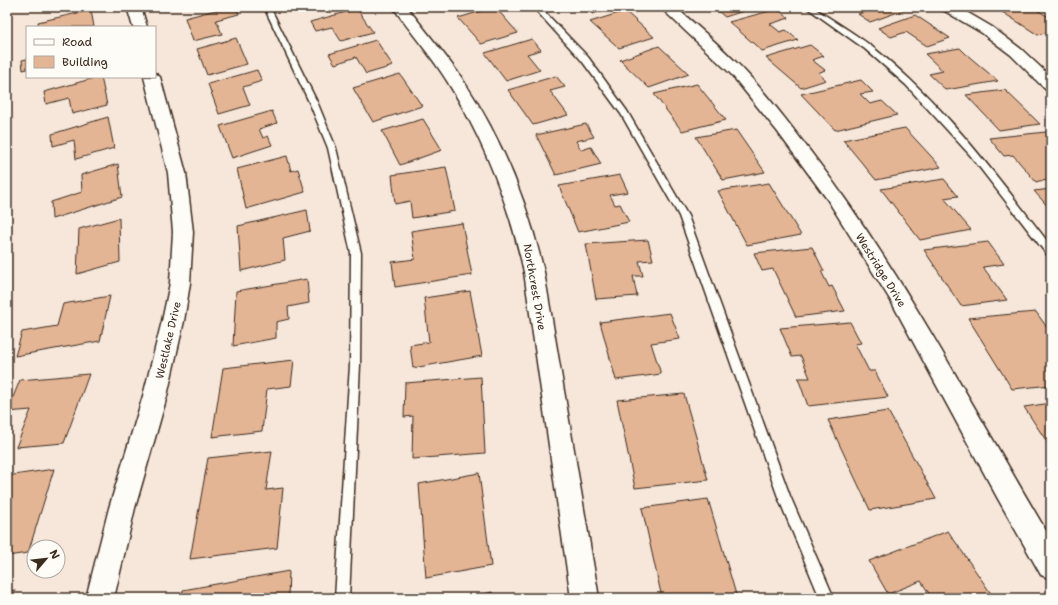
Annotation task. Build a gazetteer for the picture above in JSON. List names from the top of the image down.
{
  "streets": {
    "street": ["Westridge Drive", "Northcrest Drive", "Westlake Drive"]
  },
  "legend": ["Road", "Building"],
  "north": "top right"
}
